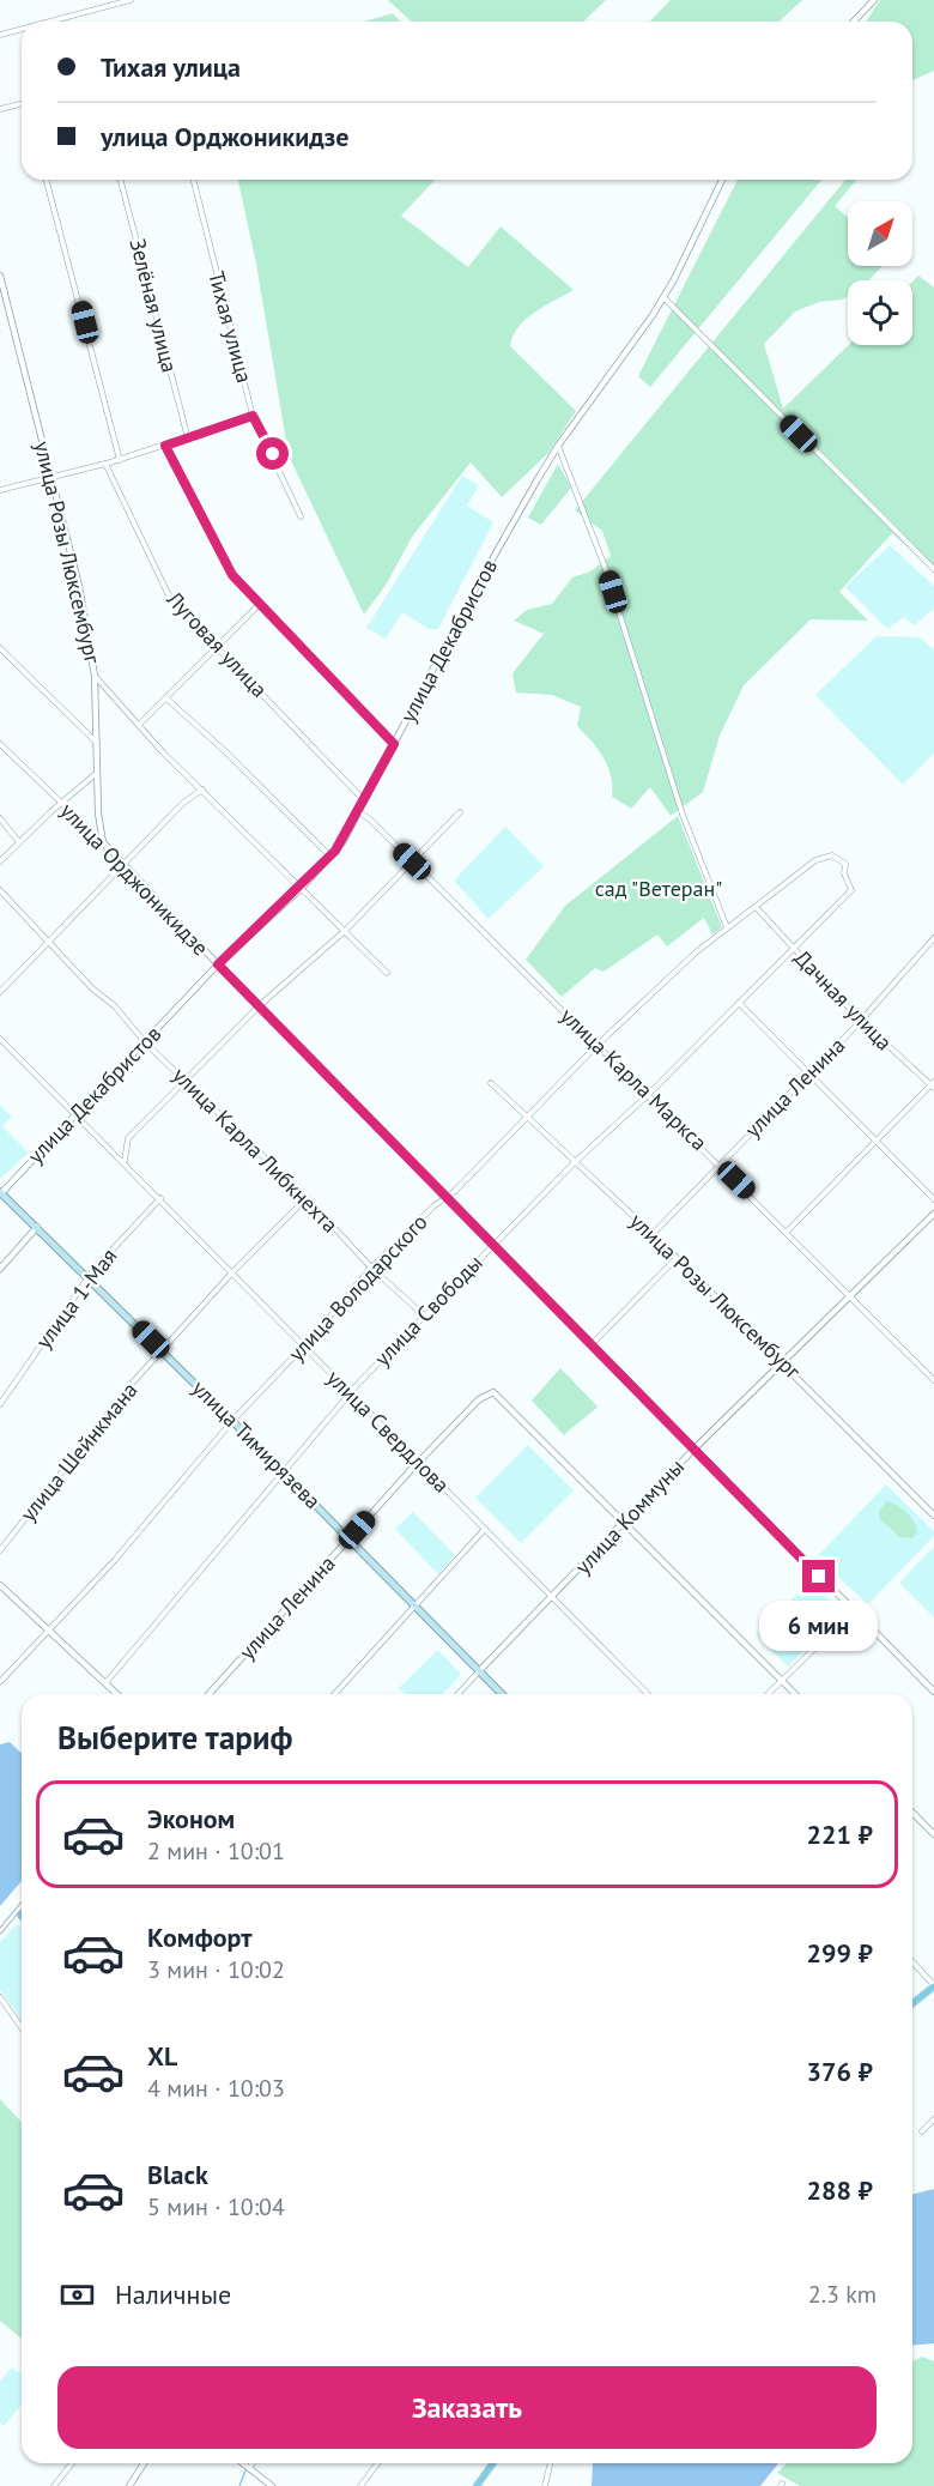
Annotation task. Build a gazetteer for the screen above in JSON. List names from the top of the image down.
{
  "streets": {
    "main road": ["улица Тимирязева"],
    "street": [
      "Зелёная улица",
      "Тихая улица",
      "улица Розы Люксембург",
      "улица Декабристов",
      "Луговая улица",
      "улица Орджоникидзе",
      "Дачная улица",
      "улица Карла Маркса",
      "улица Ленина",
      "улица Карла Либкнехта",
      "улица Володарского",
      "улица 1-Мая",
      "улица Свободы",
      "улица Свердлова",
      "улица Шейнкмана",
      "улица Коммуны"
    ]
  },
  "crossings": [
    ["улица Розы Люксембург", "улица Декабристов"],
    ["улица Розы Люксембург", "улица Ленина"],
    ["улица Розы Люксембург", "улица Володарского"],
    ["улица Розы Люксембург", "улица Свободы"],
    ["улица Розы Люксембург", "улица Коммуны"],
    ["улица Декабристов", "Луговая улица"],
    ["улица Декабристов", "улица Орджоникидзе"],
    ["улица Декабристов", "улица Карла Маркса"],
    ["улица Декабристов", "улица Карла Либкнехта"],
    ["улица Декабристов", "улица Свердлова"],
    ["улица Декабристов", "улица Тимирязева"],
    ["улица Орджоникидзе", "улица Володарского"],
    ["улица Орджоникидзе", "улица Свободы"],
    ["улица Орджоникидзе", "улица Коммуны"],
    ["Дачная улица", "улица Ленина"],
    ["Дачная улица", "улица Володарского"],
    ["Дачная улица", "улица Свободы"],
    ["улица Карла Маркса", "улица Ленина"],
    ["улица Карла Маркса", "улица Володарского"],
    ["улица Карла Маркса", "улица Свободы"],
    ["улица Карла Маркса", "улица Коммуны"],
    ["улица Ленина", "улица Свердлова"],
    ["улица Ленина", "улица Тимирязева"],
    ["улица Ленина", "улица Коммуны"],
    ["улица Карла Либкнехта", "улица Володарского"],
    ["улица Карла Либкнехта", "улица Свободы"],
    ["улица Карла Либкнехта", "улица Шейнкмана"],
    ["улица Володарского", "улица Свободы"],
    ["улица Володарского", "улица Свердлова"],
    ["улица Володарского", "улица Тимирязева"],
    ["улица 1-Мая", "улица Свердлова"],
    ["улица 1-Мая", "улица Тимирязева"],
    ["улица Свободы", "улица Свердлова"],
    ["улица Свободы", "улица Тимирязева"],
    ["улица Свердлова", "улица Шейнкмана"],
    ["улица Свердлова", "улица Коммуны"],
    ["улица Тимирязева", "улица Шейнкмана"],
    ["улица Тимирязева", "улица Коммуны"]
  ],
  "parks": ["сад \"Ветеран\""],
  "north": "top right",
  "page": {
    "banner": ["Тихая улица", "улица Орджоникидзе"],
    "bubble": "6 мин",
    "heading": "Выберите тариф",
    "list": [
      {
        "name": "Эконом",
        "note": "2 мин · 10:01",
        "value": "221 ₽"
      },
      {
        "name": "Комфорт",
        "note": "3 мин · 10:02",
        "value": "299 ₽"
      },
      {
        "name": "XL",
        "note": "4 мин · 10:03",
        "value": "376 ₽"
      },
      {
        "name": "Black",
        "note": "5 мин · 10:04",
        "value": "288 ₽"
      }
    ],
    "pay": ["Наличные", "2.3 km"],
    "buttons": "Заказать"
  }
}
